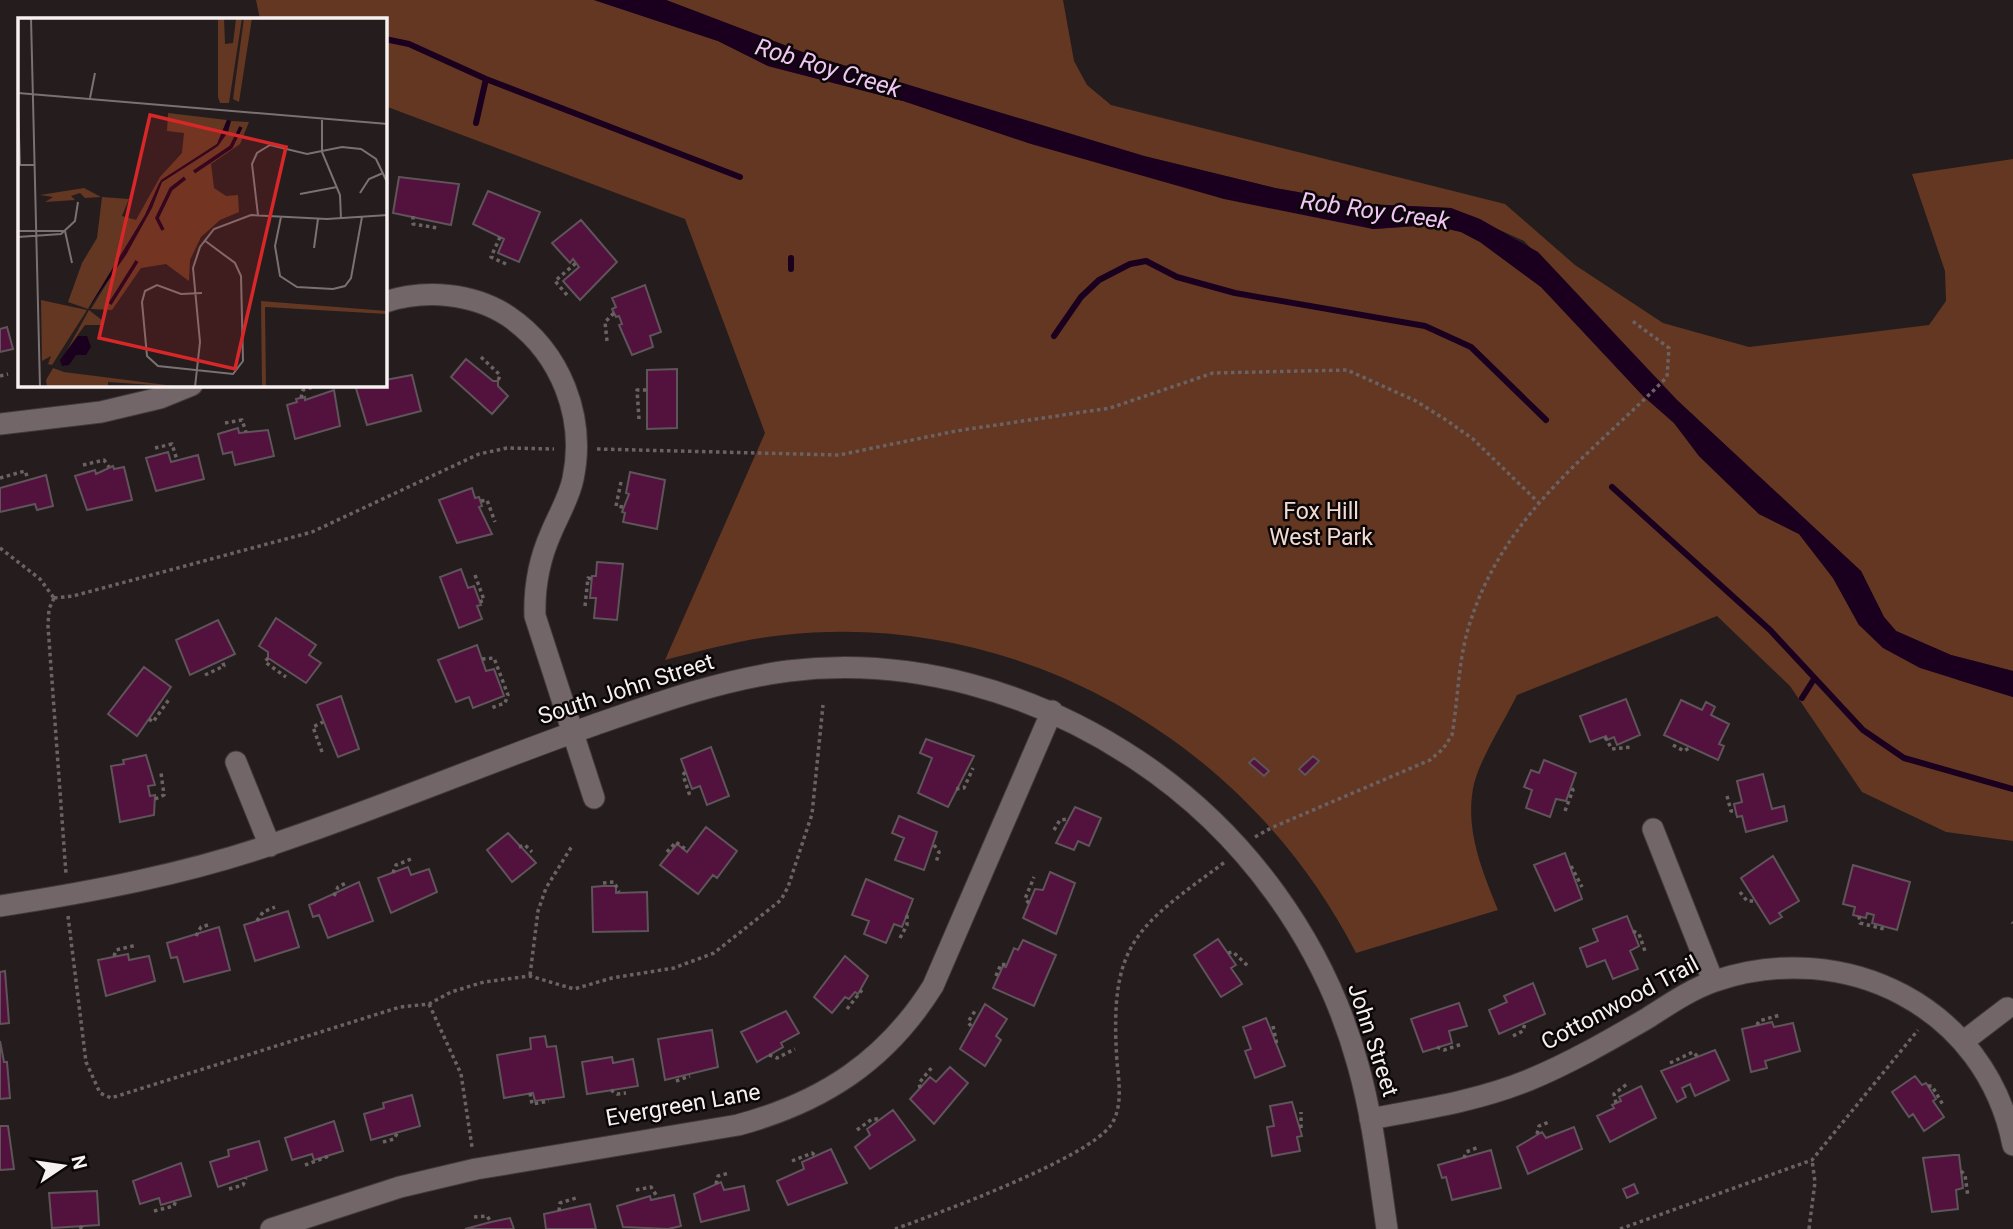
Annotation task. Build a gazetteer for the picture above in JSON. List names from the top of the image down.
{
  "streets": {
    "street": [
      "South John Street",
      "Cottonwood Trail",
      "John Street",
      "Evergreen Lane"
    ]
  },
  "crossings": [
    ["South John Street", "John Street"],
    ["South John Street", "Evergreen Lane"],
    ["Cottonwood Trail", "John Street"]
  ],
  "water": ["Rob Roy Creek"],
  "parks": ["Fox Hill West Park"],
  "north": "right"
}
